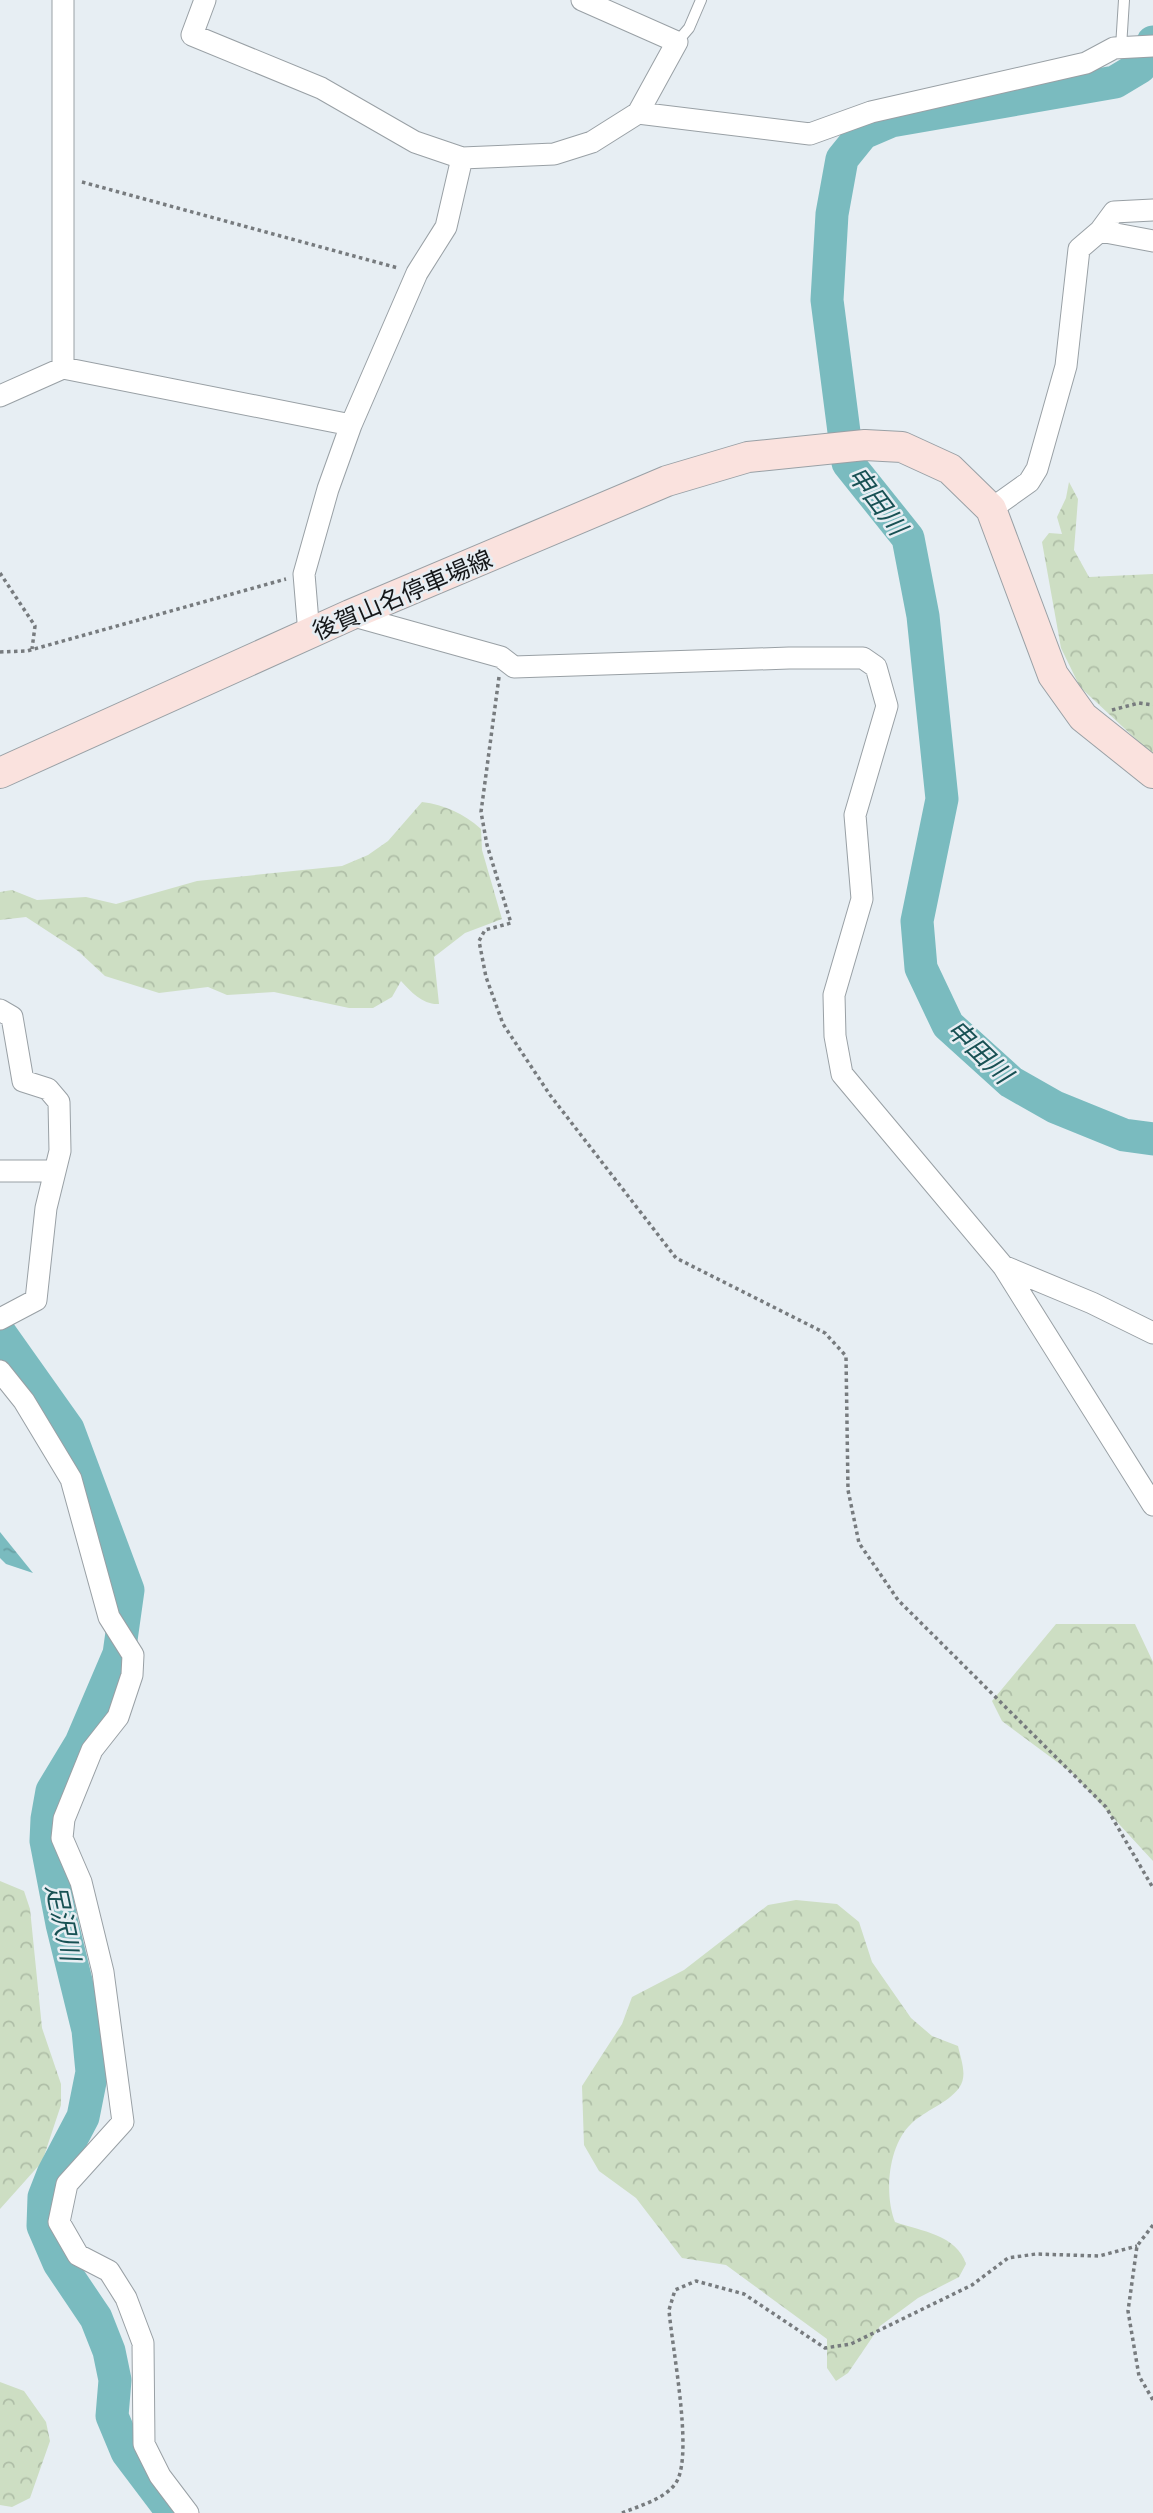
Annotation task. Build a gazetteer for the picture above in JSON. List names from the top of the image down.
{
  "streets": {
    "main road": ["後賀山名停車場線"]
  },
  "water": ["申田川", "足沢川"]
}
